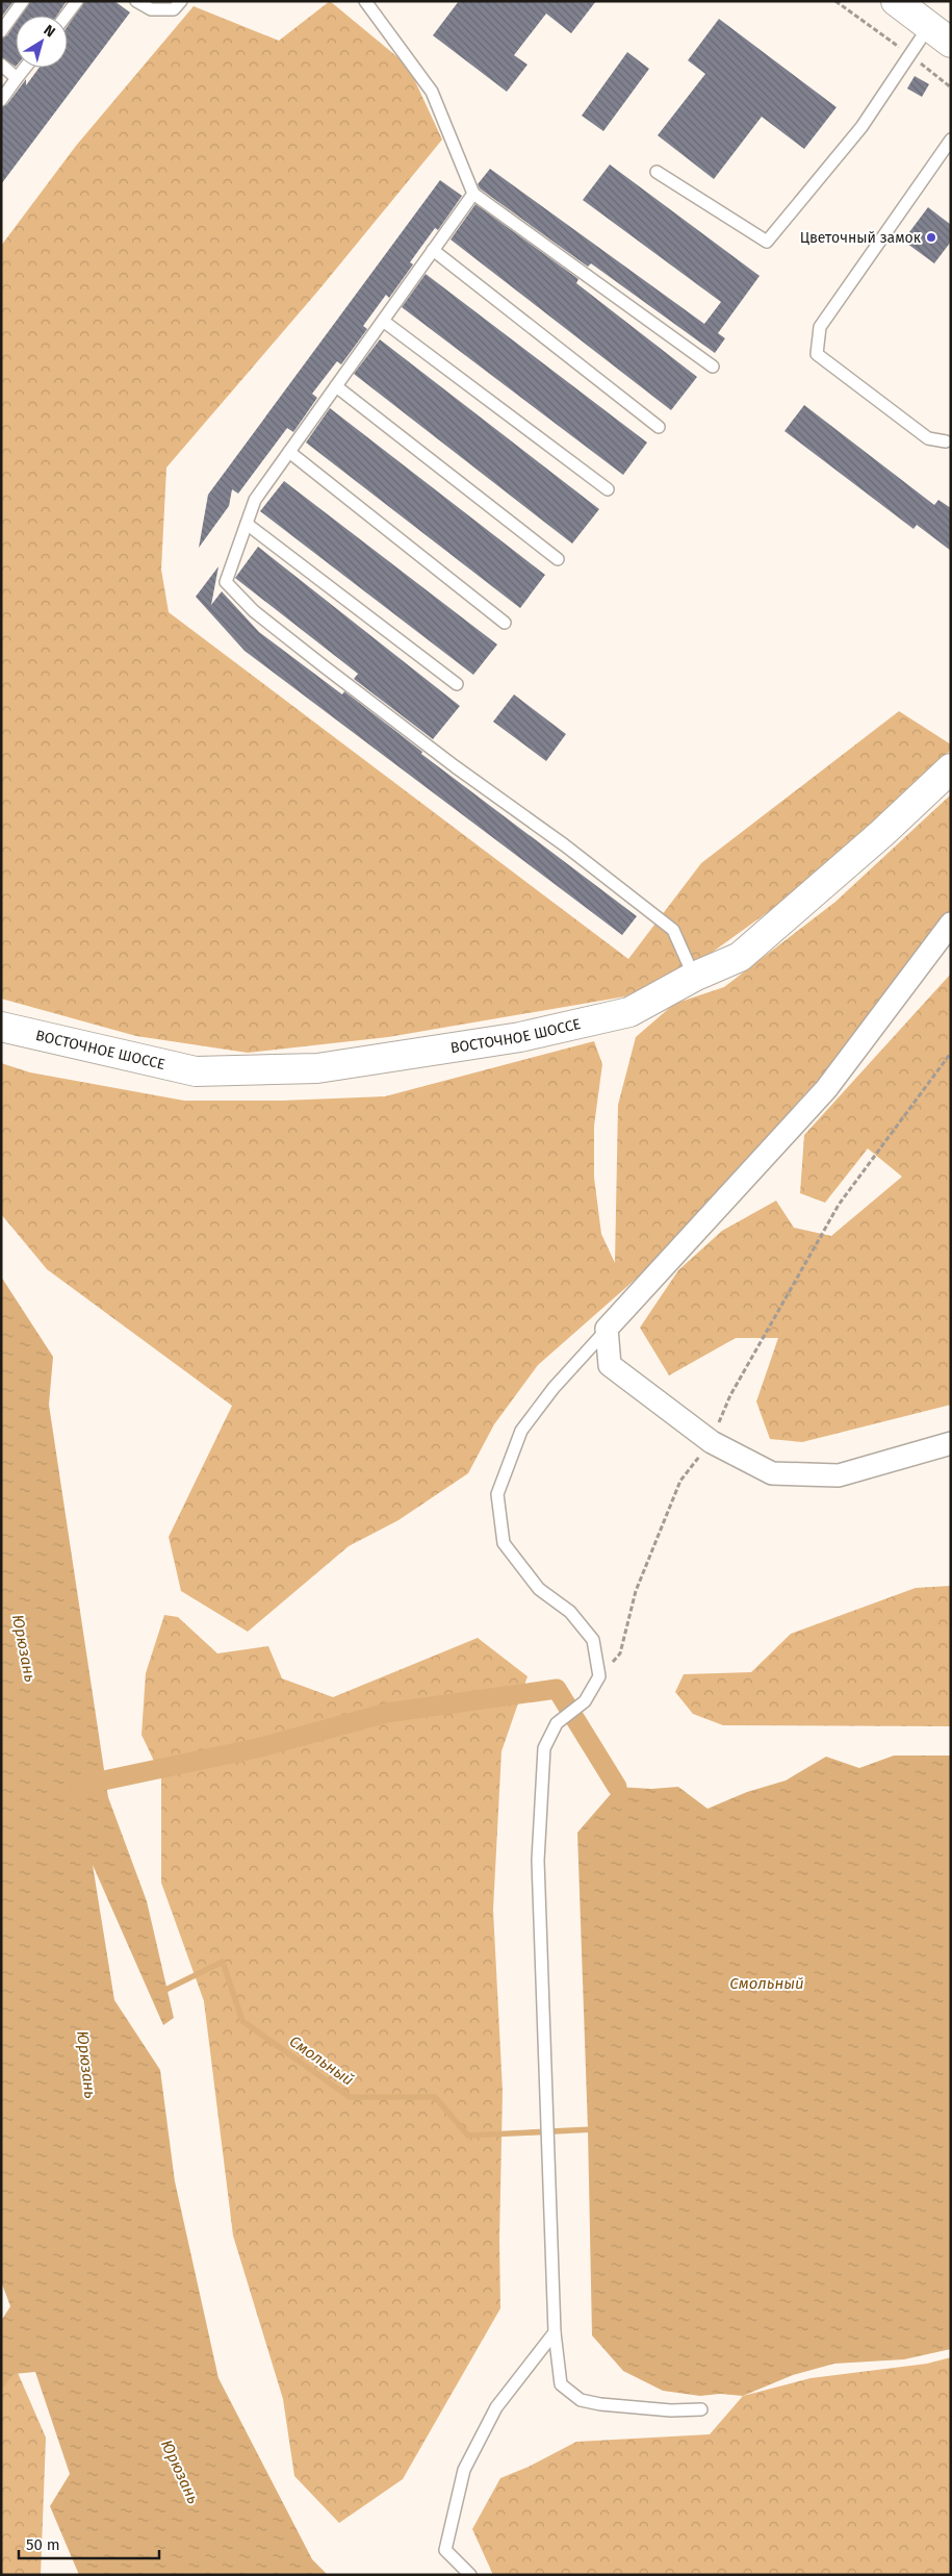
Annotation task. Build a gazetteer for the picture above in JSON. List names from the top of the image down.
{
  "streets": {
    "main road": ["ВОСТОЧНОЕ ШОССЕ"]
  },
  "water": ["Юрюзань", "Смольный"],
  "places": ["Цветочный замок"],
  "scale_bar": "50 m",
  "north": "top right"
}
